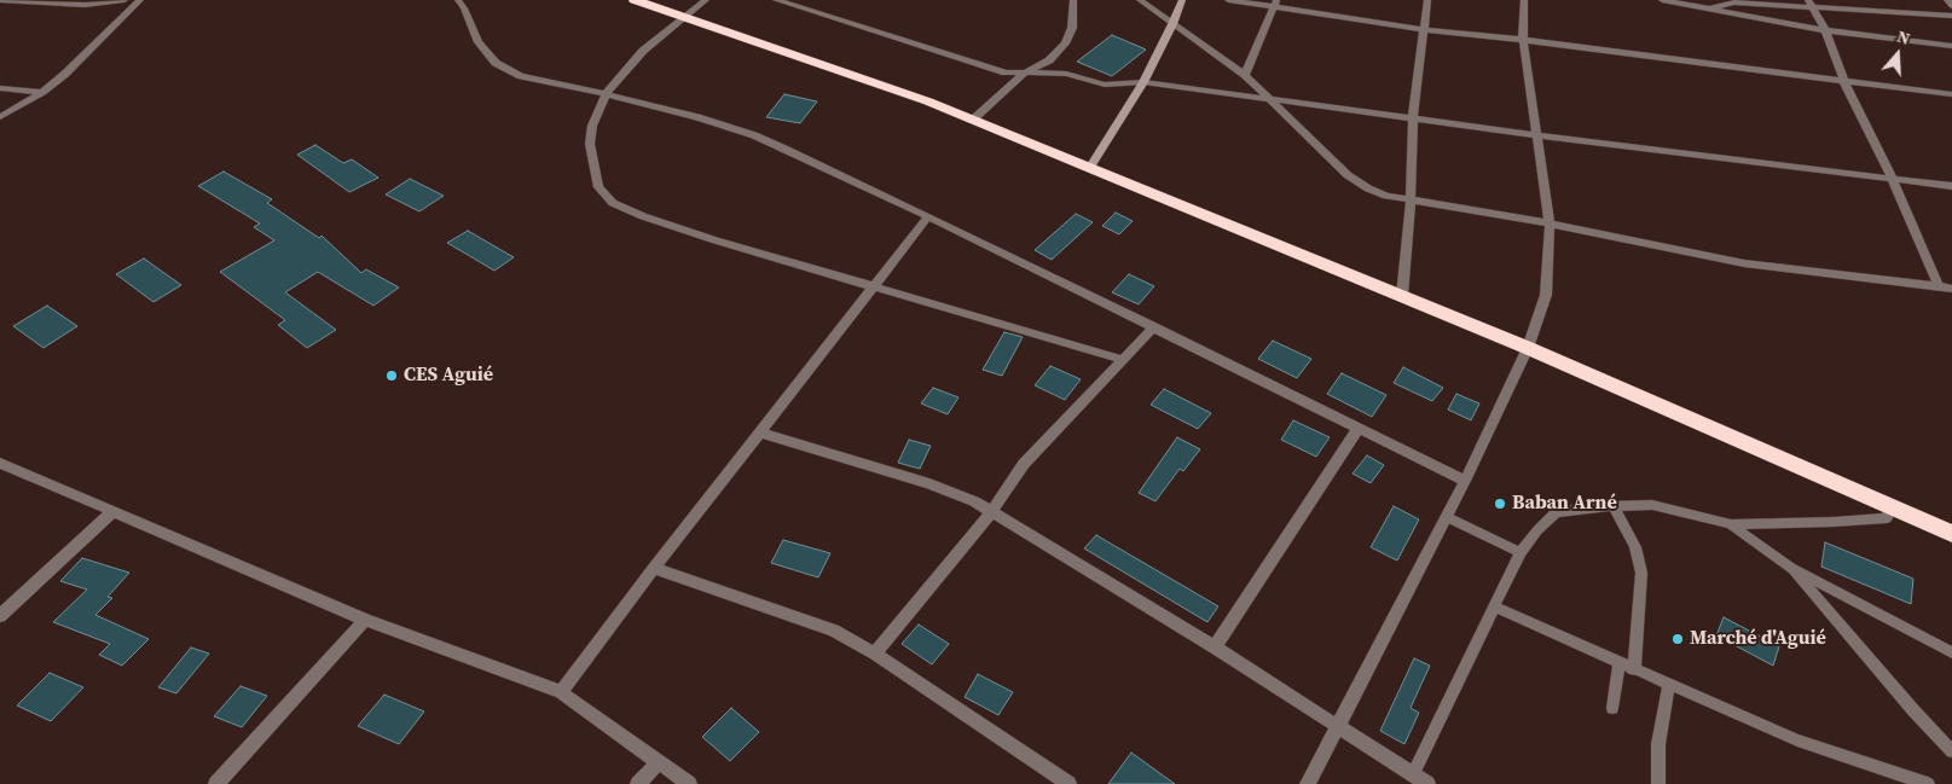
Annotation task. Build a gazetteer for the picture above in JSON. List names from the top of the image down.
{
  "places": ["CES Aguié", "Baban Arné", "Marché d'Aguié"],
  "north": "top"
}
